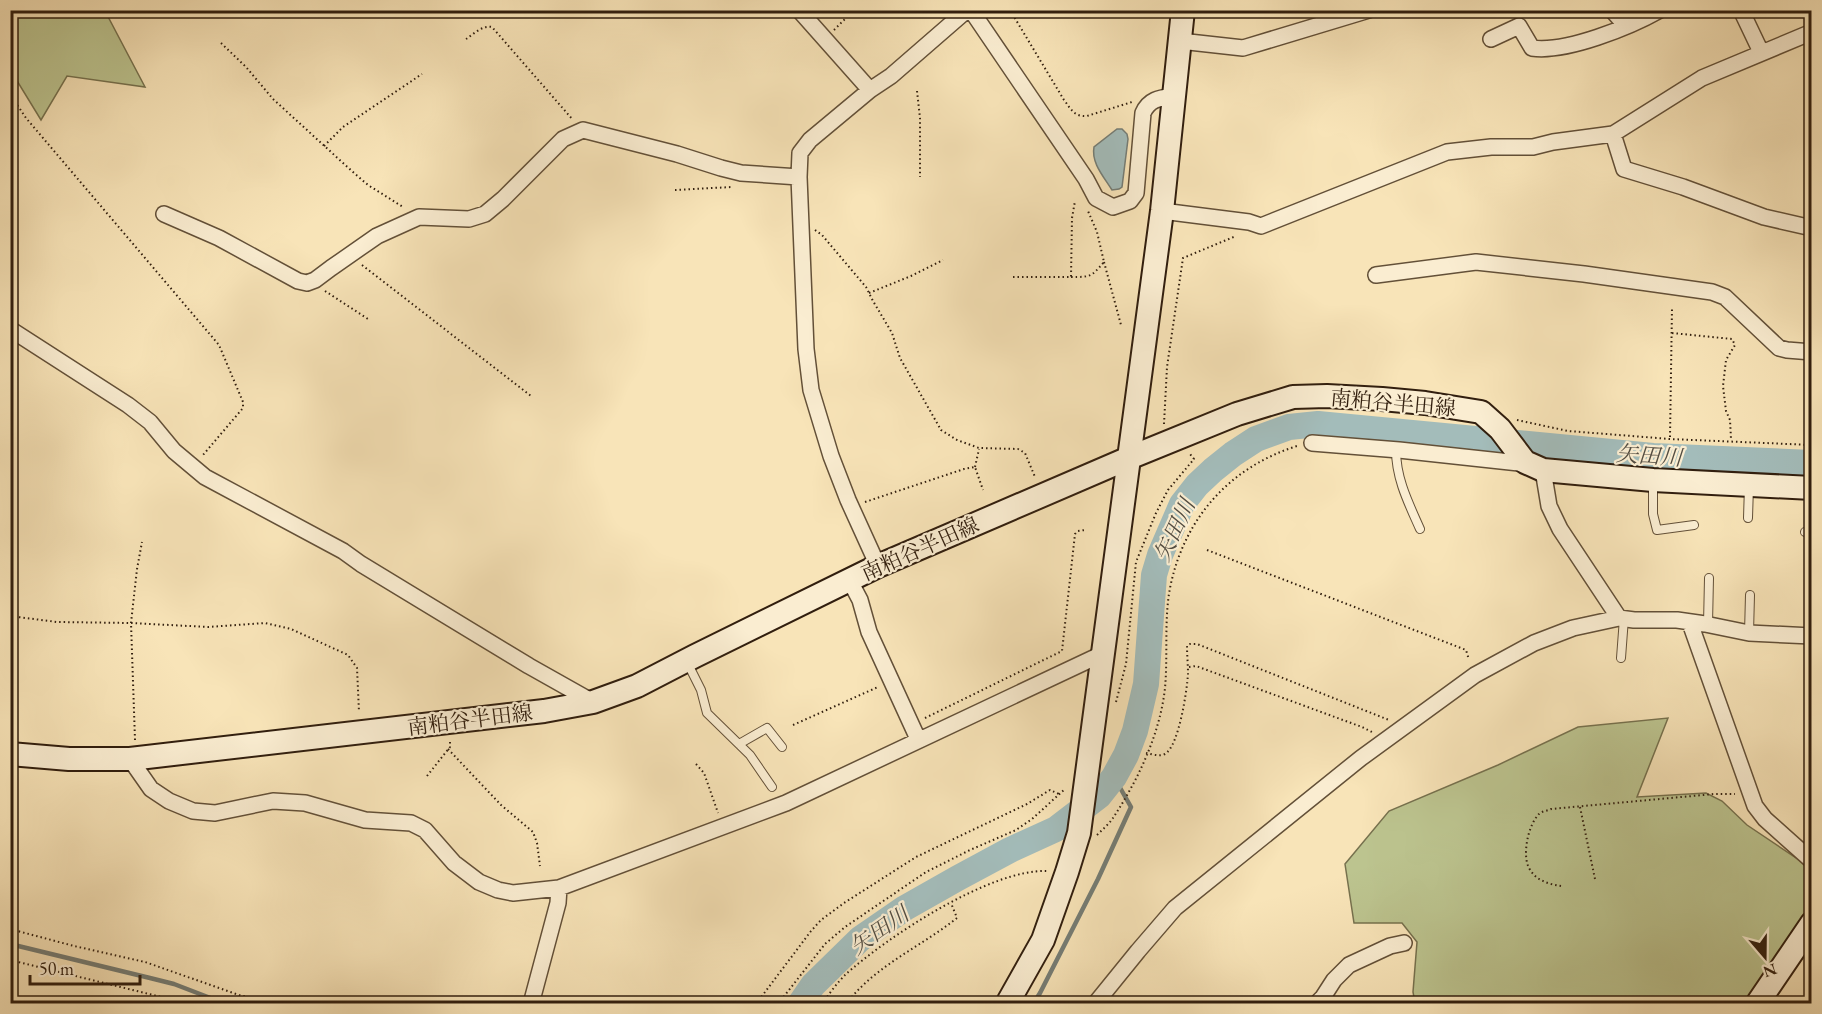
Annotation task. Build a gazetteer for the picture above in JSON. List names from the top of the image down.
{
  "streets": {
    "main road": ["南粕谷半田線"]
  },
  "water": ["矢田川"],
  "scale_bar": "50 m",
  "north": "bottom"
}
